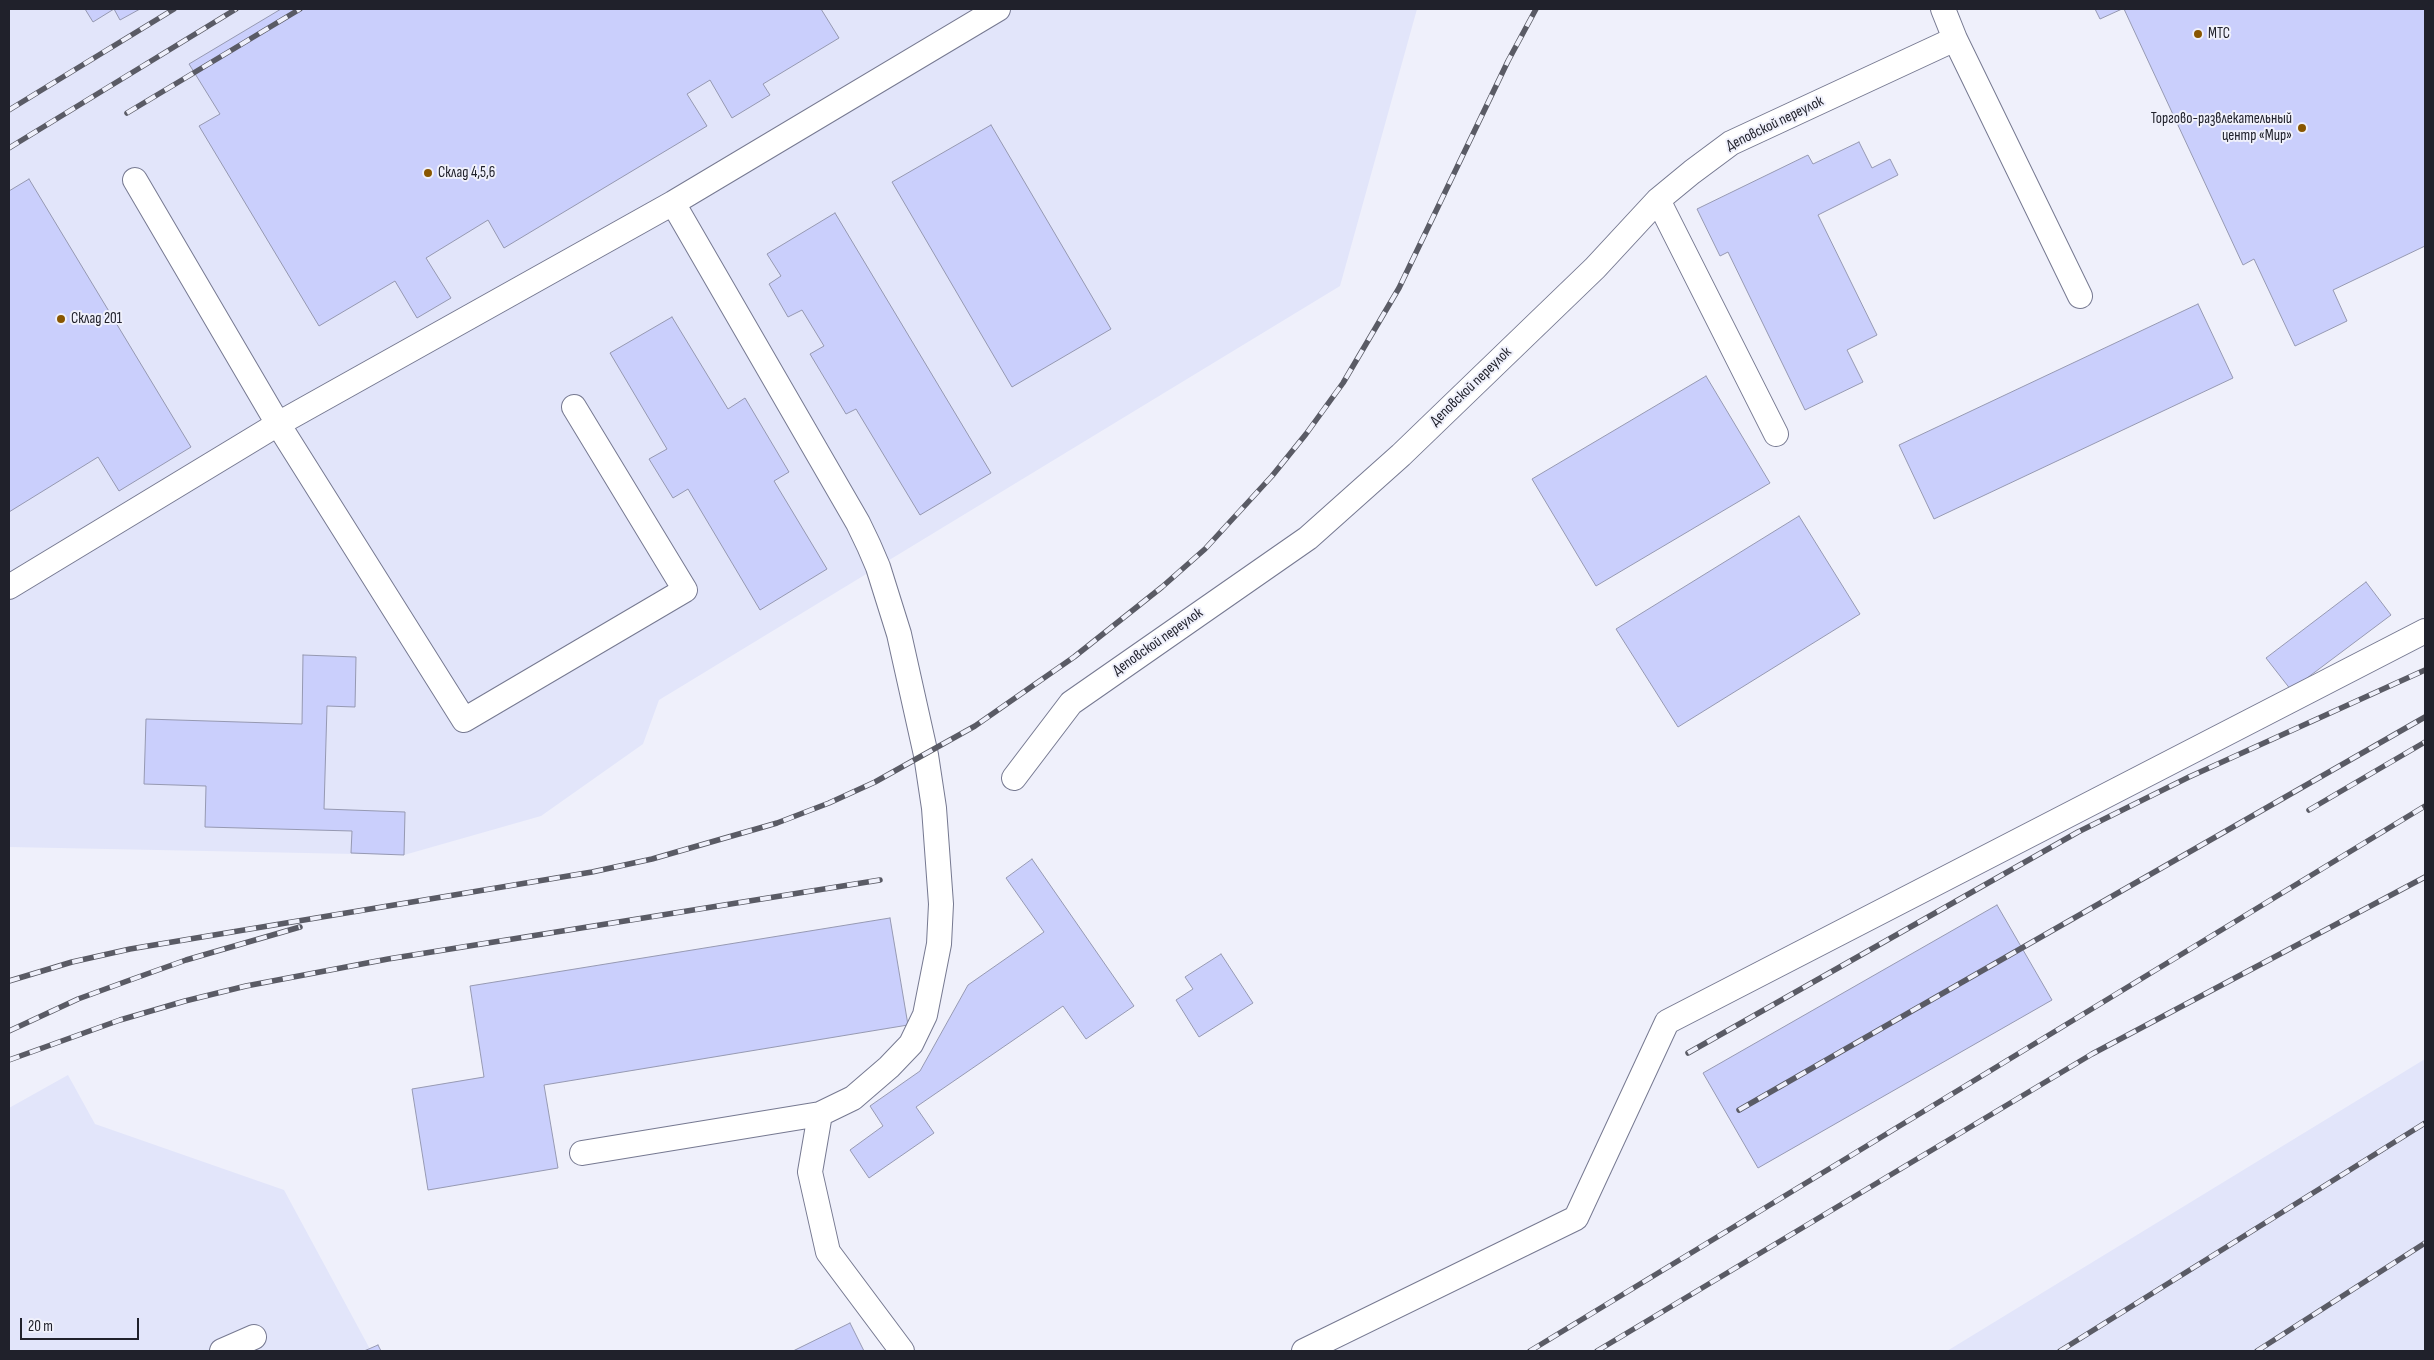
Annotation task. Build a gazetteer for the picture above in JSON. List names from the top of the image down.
{
  "streets": {
    "lane": ["Деповской переулок"]
  },
  "places": [
    "МТС",
    "Торгово-развлекательный центр «Мир»",
    "Склад 4,5,6",
    "Склад 201"
  ],
  "scale_bar": "20 m"
}
